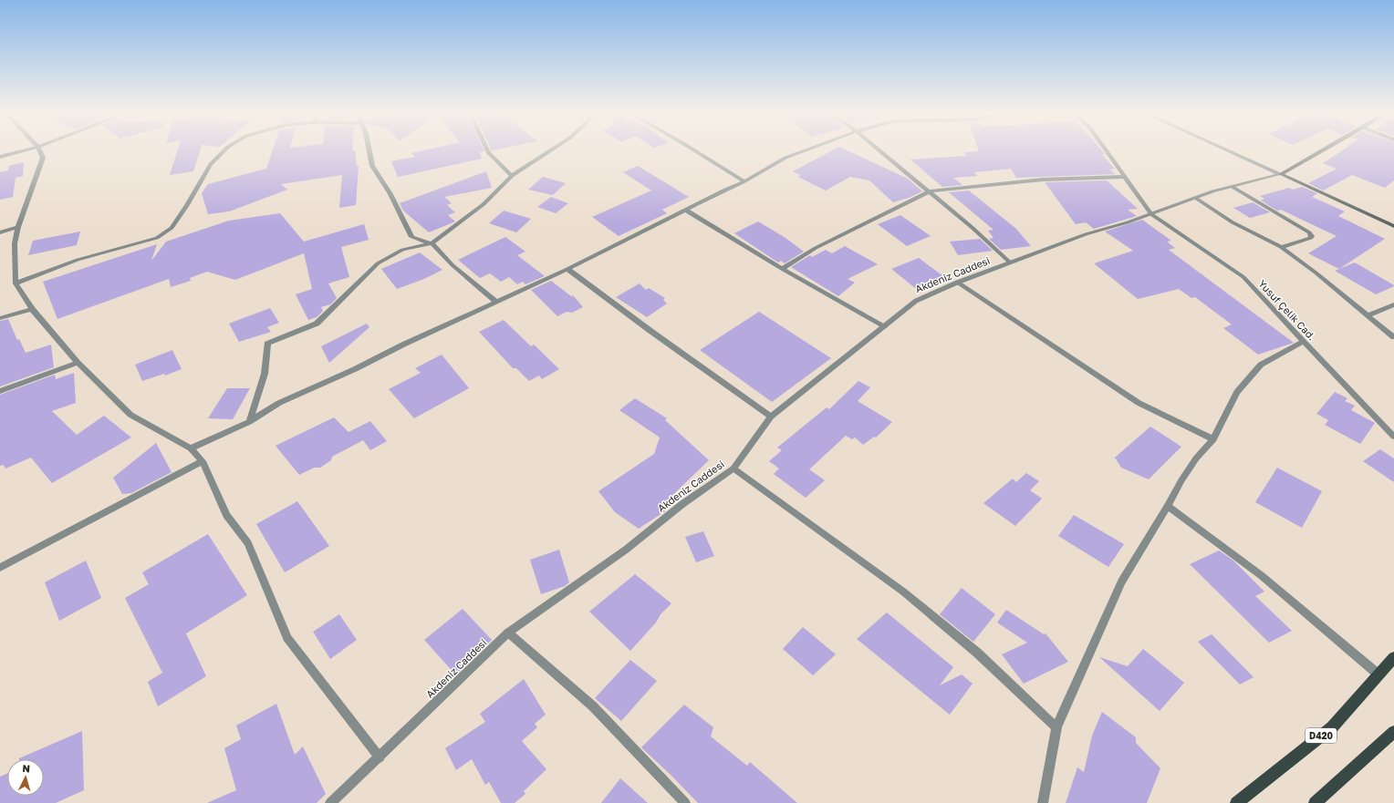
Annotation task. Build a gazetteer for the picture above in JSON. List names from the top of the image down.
{
  "streets": {
    "main road": ["D420"],
    "street": ["Akdeniz Caddesi", "Yusuf Çelik Cad."]
  },
  "crossings": [
    ["Akdeniz Caddesi", "Yusuf Çelik Cad."]
  ],
  "north": "top"
}
